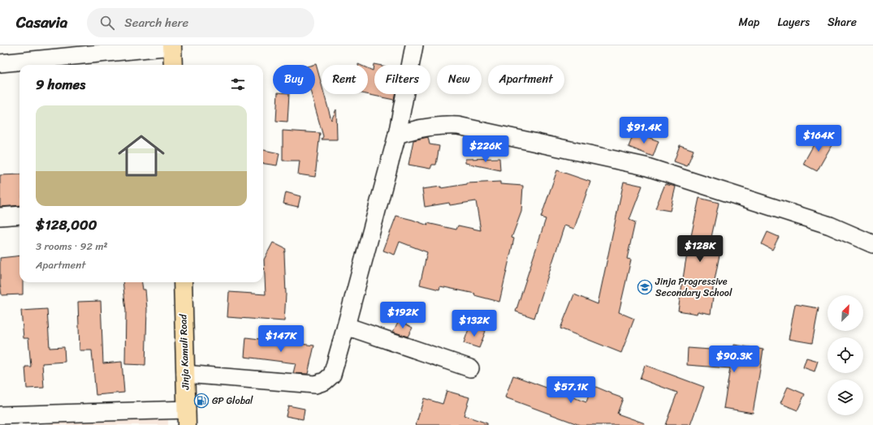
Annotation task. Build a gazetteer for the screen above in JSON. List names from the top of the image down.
{
  "streets": {
    "main road": ["Jinja Kamuli Road"]
  },
  "places": {
    "school or university": ["Jinja Progressive Secondary School"],
    "fuel station": ["GP Global"]
  },
  "north": "top right",
  "page": {
    "header": "Casavia",
    "search": "Search here",
    "nav": ["Map", "Layers", "Share"],
    "chip": [
      "Buy",
      "Rent",
      "Filters",
      "New",
      "Apartment"
    ],
    "heading": "9 homes",
    "list": [
      {
        "name": "$128,000",
        "note": "3 rooms · 92 m² · Apartment"
      }
    ],
    "price": [
      "$91.4K",
      "$164K",
      "$226K",
      "$128K",
      "$192K",
      "$132K",
      "$147K",
      "$90.3K",
      "$57.1K"
    ]
  }
}
